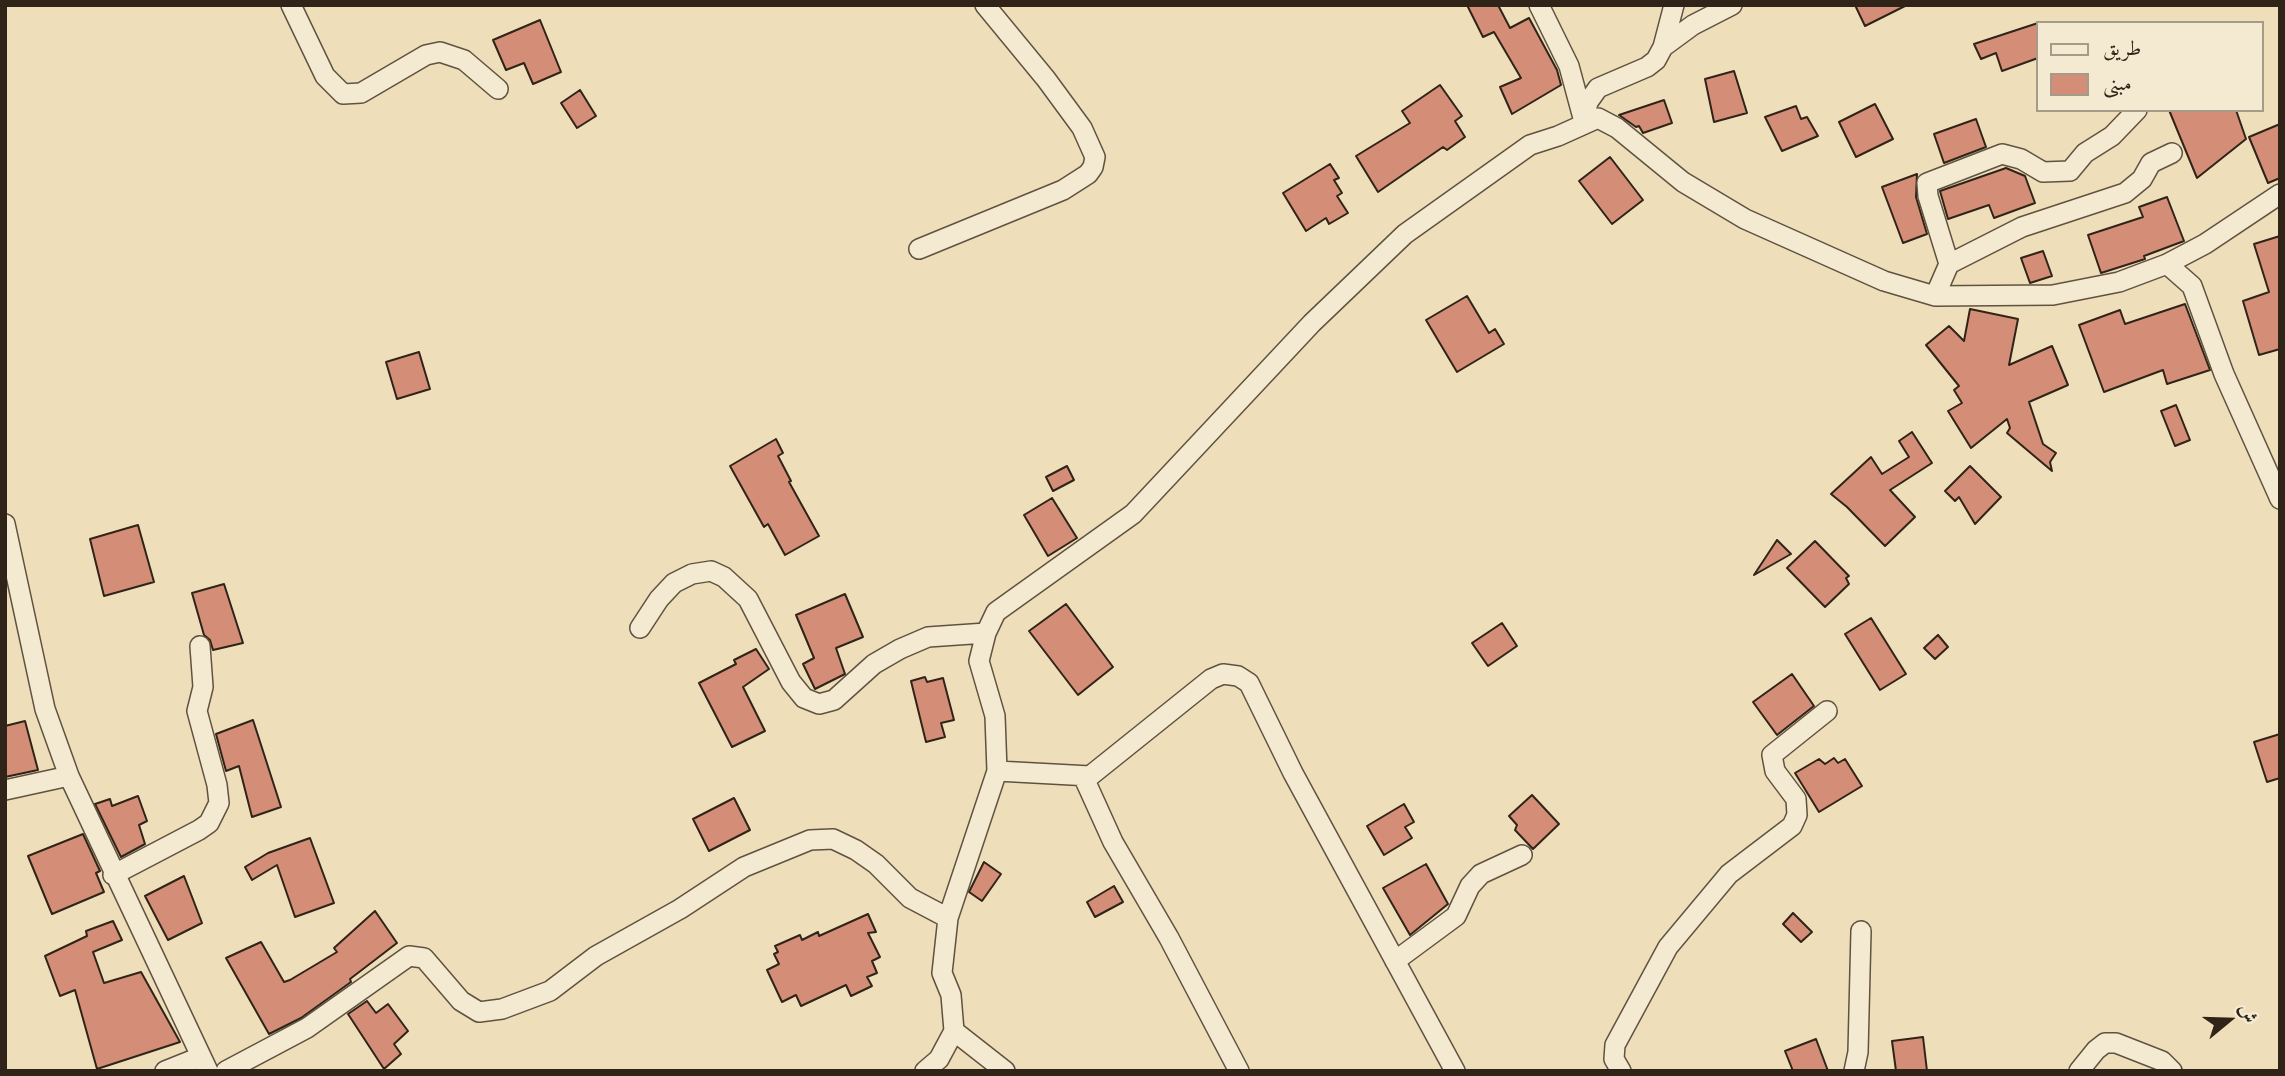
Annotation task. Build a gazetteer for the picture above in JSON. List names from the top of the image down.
{
  "legend": ["طريق", "مبنى"],
  "north": "right"
}
